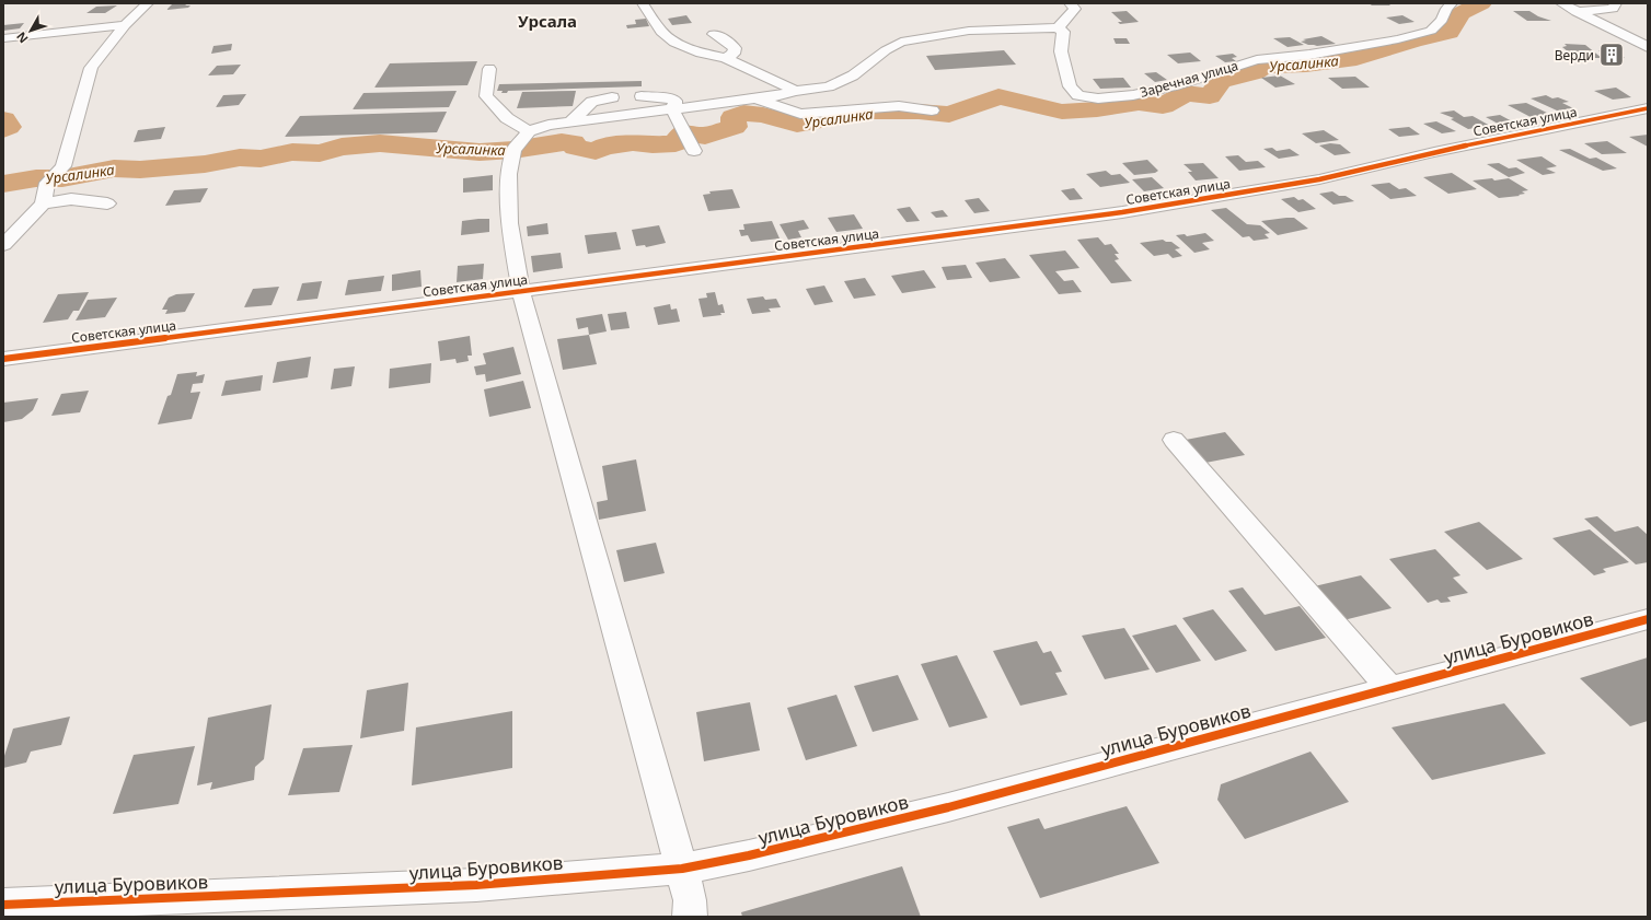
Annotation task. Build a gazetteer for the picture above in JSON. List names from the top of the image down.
{
  "streets": {
    "street": ["Заречная улица", "Советская улица", "улица Буровиков"]
  },
  "districts": ["Урсала"],
  "water": ["Урсалинка"],
  "places": {
    "building": ["Верди"]
  },
  "north": "bottom left"
}
